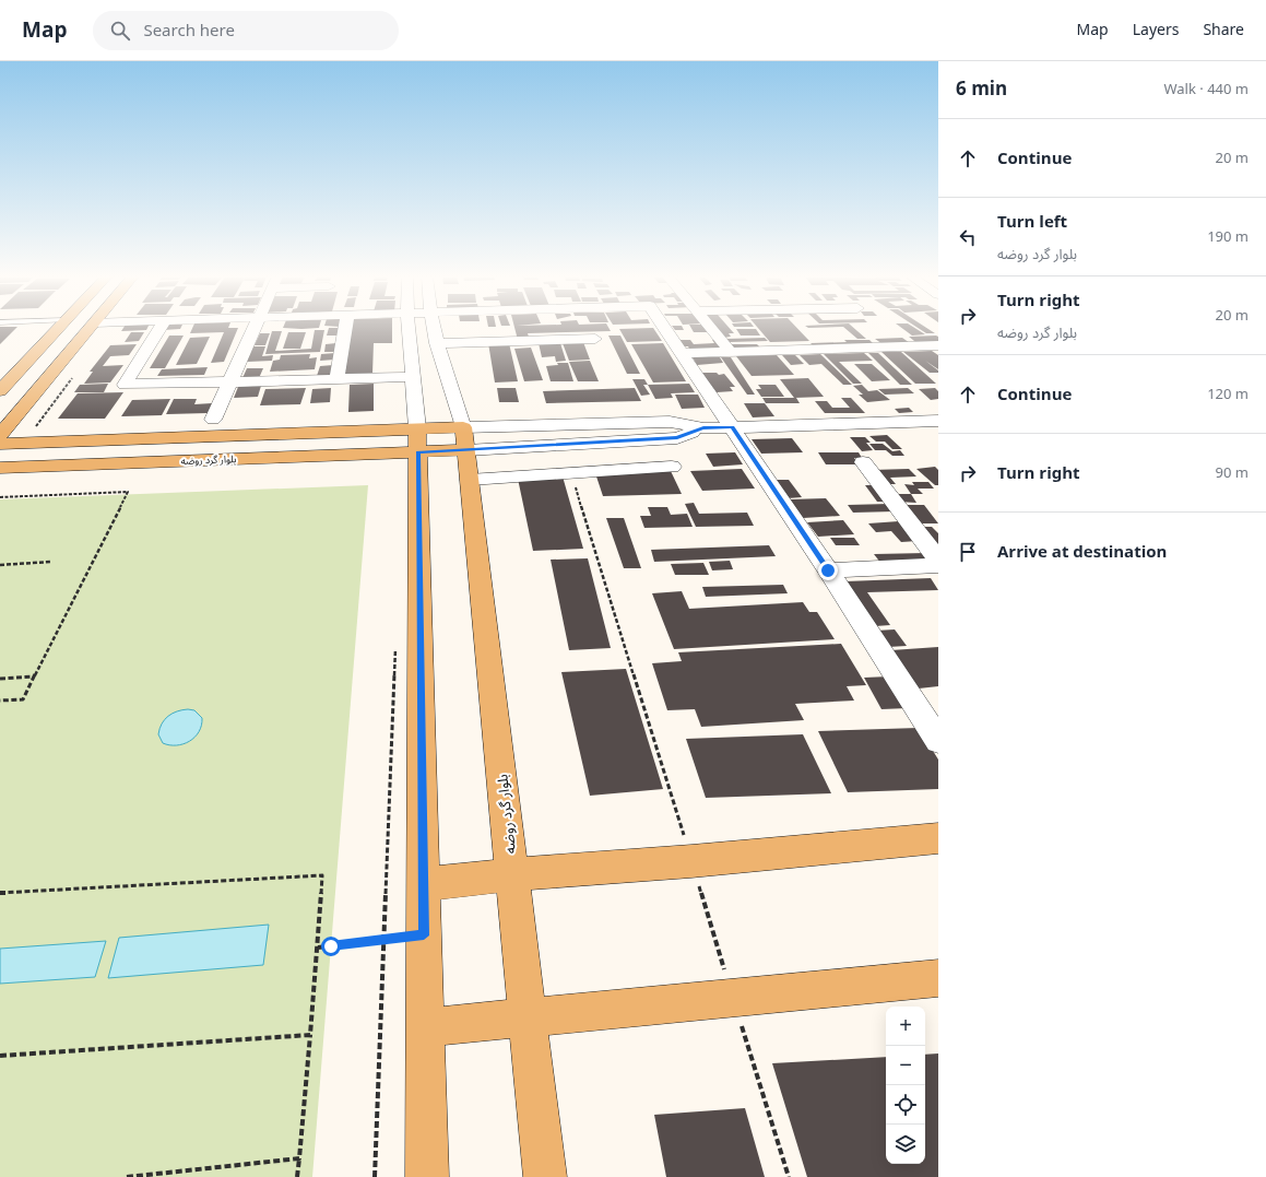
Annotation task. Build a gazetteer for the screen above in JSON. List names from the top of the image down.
{
  "streets": {
    "main road": ["بلوار گرد روضه"]
  },
  "page": {
    "header": "Map",
    "search": "Search here",
    "nav": ["Map", "Layers", "Share"],
    "heading": ["6 min", "Walk · 440 m"],
    "list": [
      ["Continue", "20 m"],
      ["Turn left", "بلوار گرد روضه", "190 m"],
      ["Turn right", "بلوار گرد روضه", "20 m"],
      ["Continue", "120 m"],
      ["Turn right", "90 m"],
      "Arrive at destination"
    ],
    "map_buttons": ["+", "−"]
  }
}
